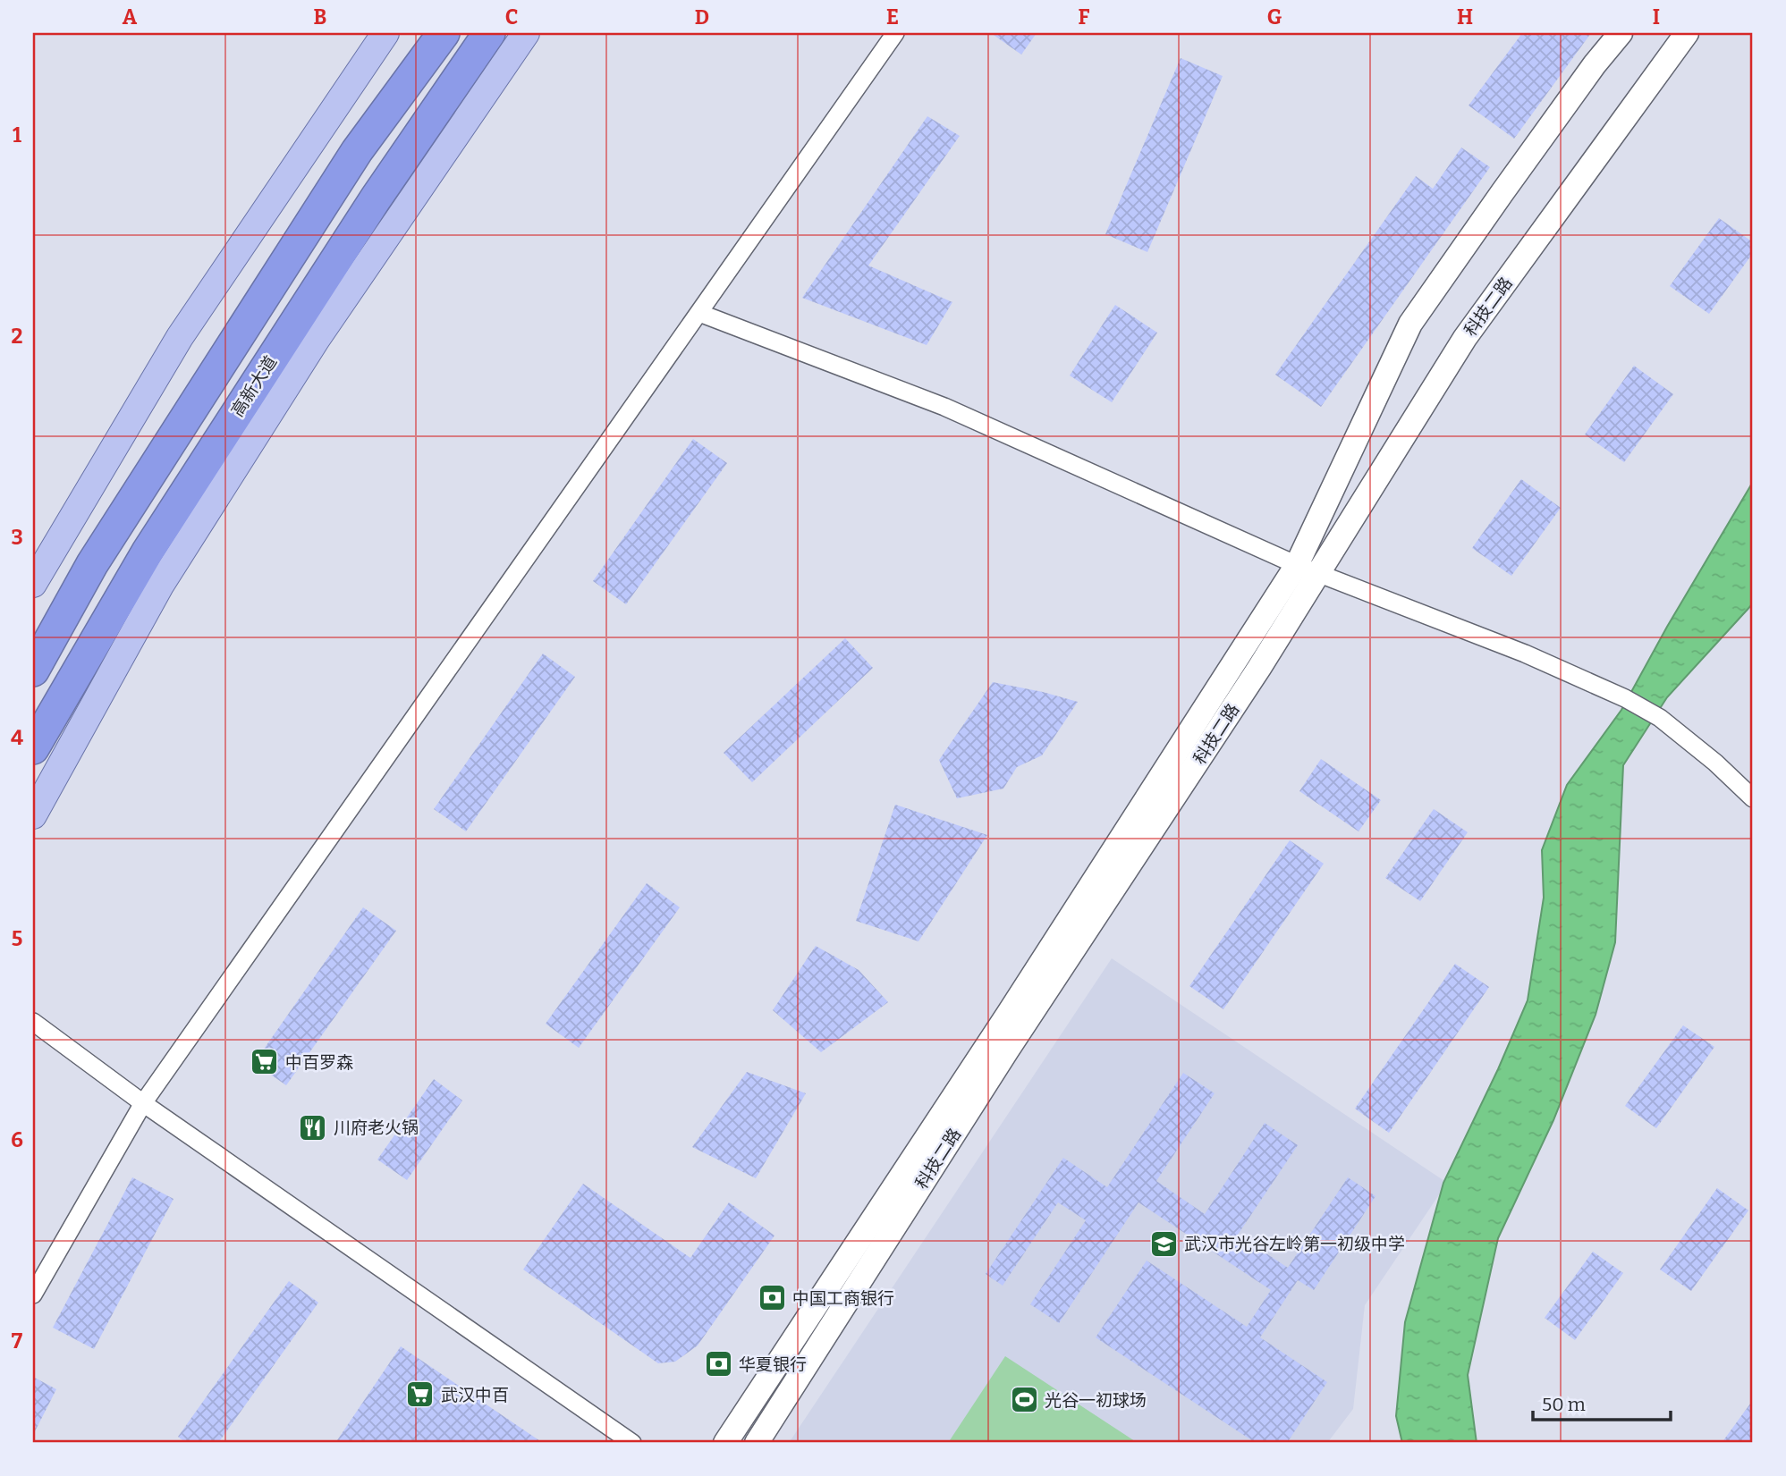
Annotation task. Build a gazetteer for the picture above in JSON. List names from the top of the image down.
{
  "streets": {
    "highway": ["高新大道"],
    "street": ["科技二路"]
  },
  "places": {
    "supermarket": ["中百罗森", "武汉中百"],
    "restaurant": ["川府老火锅"],
    "school or university": ["武汉市光谷左岭第一初级中学"],
    "bank": ["中国工商银行", "华夏银行"],
    "sports": ["光谷一初球场"]
  },
  "scale_bar": "50 m",
  "grid": {
    "columns": [
      "A",
      "B",
      "C",
      "D",
      "E",
      "F",
      "G",
      "H",
      "I"
    ],
    "rows": [
      "1",
      "2",
      "3",
      "4",
      "5",
      "6",
      "7"
    ]
  }
}
